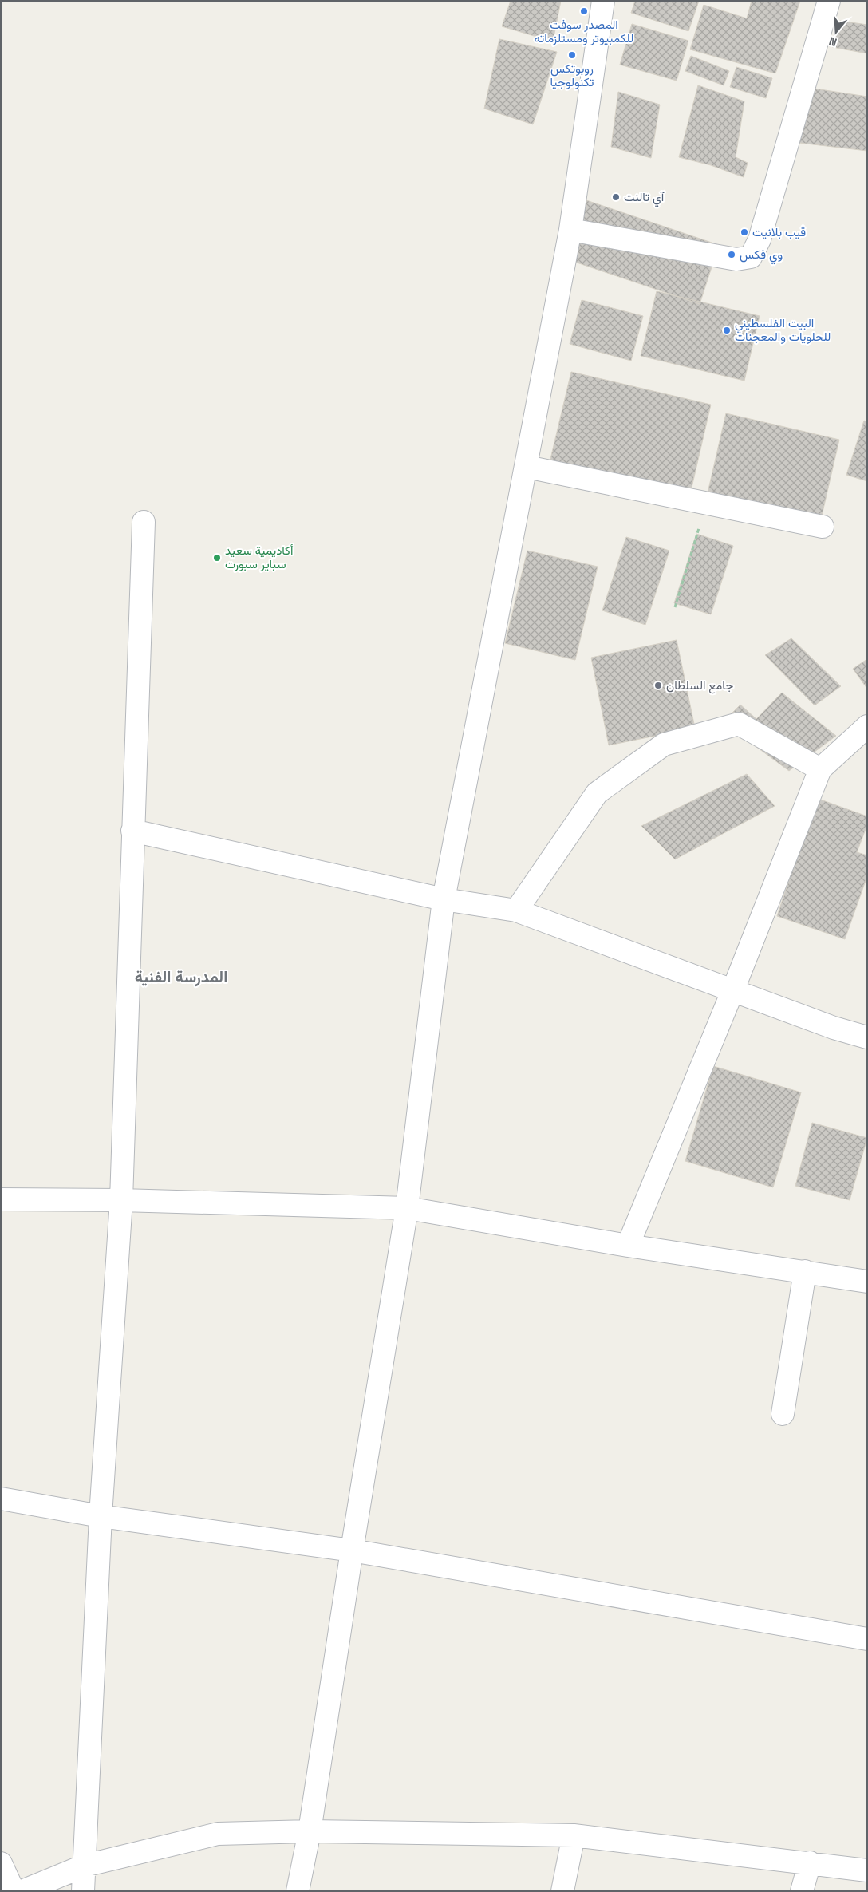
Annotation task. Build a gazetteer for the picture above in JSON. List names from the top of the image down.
{
  "districts": ["المدرسة الفنية"],
  "places": [
    "المصدر سوفت للكمبيوتر ومستلزماته",
    "روبوتكس تكنولوجيا",
    "آي تالنت",
    "ڤيب بلانيت",
    "وي فكس",
    "البيت الفلسطيني للحلويات والمعجنات",
    "أكاديمية سعيد سباير سبورت",
    "جامع السلطان"
  ],
  "north": "bottom"
}
